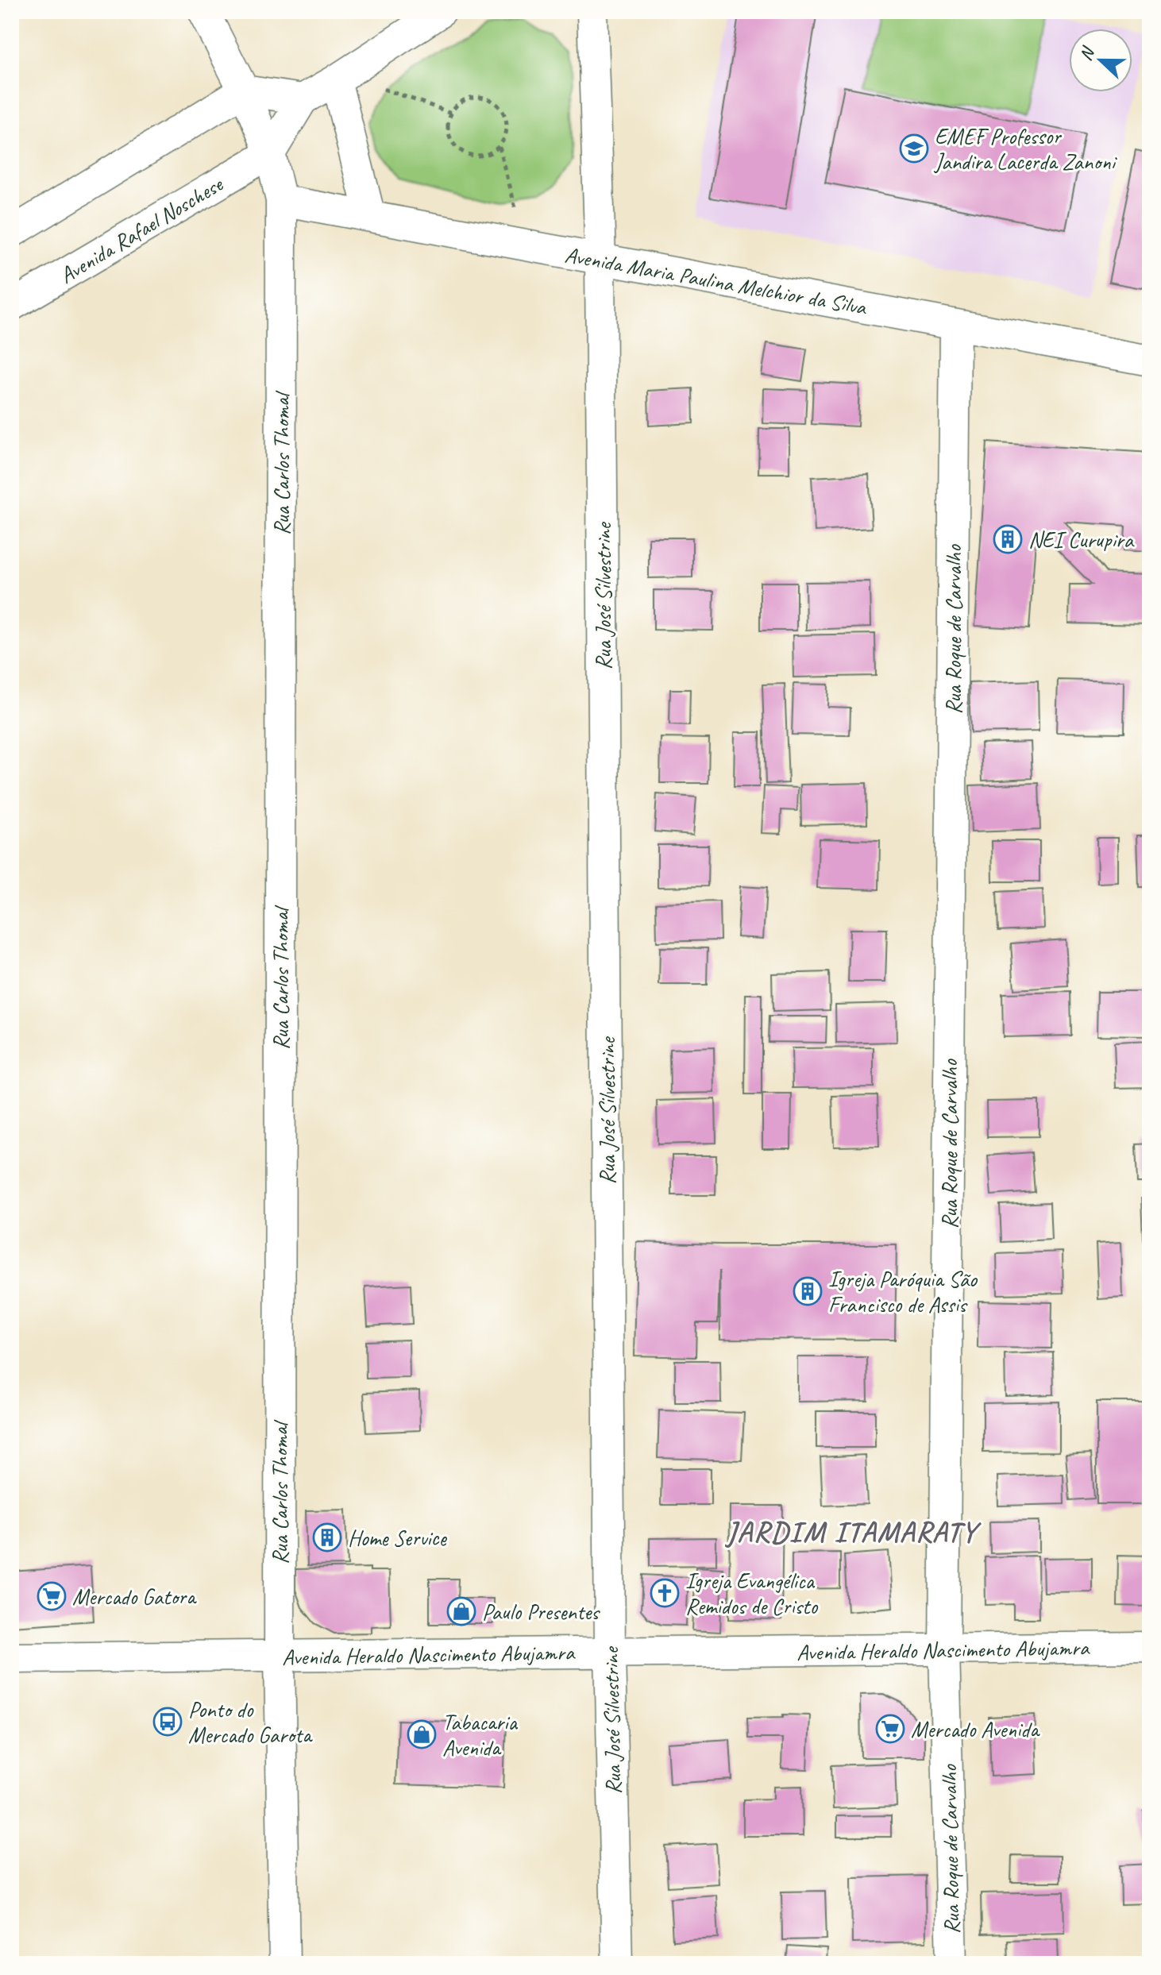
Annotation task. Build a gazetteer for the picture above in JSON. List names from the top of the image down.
{
  "streets": {
    "street": [
      "Avenida Rafael Noschese",
      "Avenida Maria Paulina Melchior da Silva",
      "Rua Carlos Thomal",
      "Rua José Silvestrine",
      "Rua Roque de Carvalho",
      "Avenida Heraldo Nascimento Abujamra"
    ]
  },
  "crossings": [
    ["Avenida Rafael Noschese", "Rua Carlos Thomal"],
    ["Avenida Maria Paulina Melchior da Silva", "Rua Carlos Thomal"],
    ["Avenida Maria Paulina Melchior da Silva", "Rua José Silvestrine"],
    ["Avenida Maria Paulina Melchior da Silva", "Rua Roque de Carvalho"],
    ["Rua Carlos Thomal", "Avenida Heraldo Nascimento Abujamra"],
    ["Rua José Silvestrine", "Avenida Heraldo Nascimento Abujamra"],
    ["Rua Roque de Carvalho", "Avenida Heraldo Nascimento Abujamra"]
  ],
  "districts": ["JARDIM ITAMARATY"],
  "places": {
    "school or university": ["EMEF Professor Jandira Lacerda Zanoni"],
    "building": ["NEI Curupira", "Igreja Paróquia São Francisco de Assis", "Home Service"],
    "church": ["Igreja Evangélica Remidos de Cristo"],
    "supermarket": ["Mercado Gatora", "Mercado Avenida"],
    "shop": ["Paulo Presentes", "Tabacaria Avenida"],
    "bus stop": ["Ponto do Mercado Garota"]
  },
  "north": "left"
}
